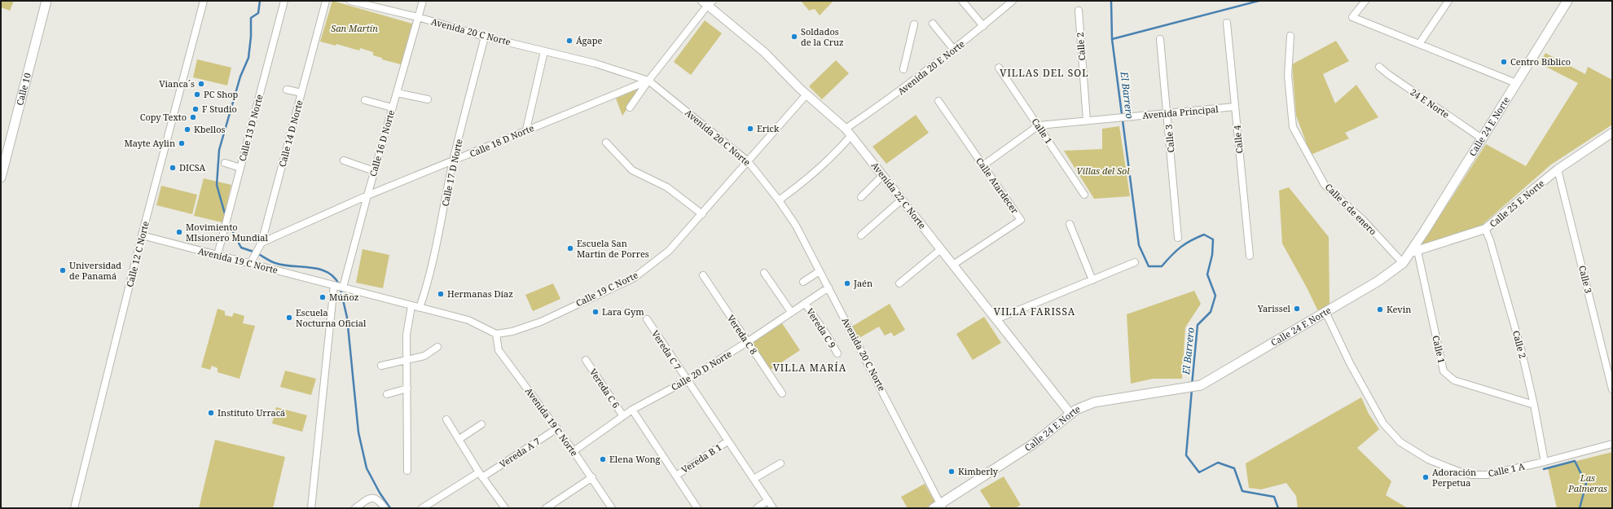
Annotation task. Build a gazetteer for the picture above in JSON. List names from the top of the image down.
{
  "streets": {
    "main road": ["Calle 10", "Calle 24 E Norte"],
    "street": [
      "Avenida 20 C Norte",
      "Calle 2",
      "Avenida 20 E Norte",
      "24 E Norte",
      "Avenida Principal",
      "Calle 13 D Norte",
      "Calle 1",
      "Calle 14 D Norte",
      "Calle 3",
      "Calle 4",
      "Calle 18 D Norte",
      "Calle 16 D Norte",
      "Calle 17 D Norte",
      "Calle Atardecer",
      "Avenida 22 C Norte",
      "Calle 25 E Norte",
      "Calle 6 de enero",
      "Calle 12 C Norte",
      "Avenida 19 C Norte",
      "Calle 19 C Norte",
      "Vereda C 9",
      "Vereda C 8",
      "Vereda C 7",
      "Calle 20 D Norte",
      "Vereda C 6",
      "Vereda A 7",
      "Vereda B 1",
      "Calle 1 A"
    ]
  },
  "crossings": [
    ["Avenida 20 C Norte", "Avenida 20 E Norte"],
    ["Avenida 20 C Norte", "Calle 24 E Norte"],
    ["Avenida 20 C Norte", "Calle 18 D Norte"],
    ["Avenida 20 C Norte", "Calle 16 D Norte"],
    ["Avenida 20 C Norte", "Calle 17 D Norte"],
    ["Avenida 20 C Norte", "Calle 19 C Norte"],
    ["Avenida 20 C Norte", "Calle 20 D Norte"],
    ["Calle 2", "Avenida Principal"],
    ["Calle 2", "Calle 1"],
    ["Calle 2", "Calle 25 E Norte"],
    ["Calle 2", "Calle 1 A"],
    ["Avenida 20 E Norte", "Avenida 22 C Norte"],
    ["24 E Norte", "Calle 24 E Norte"],
    ["Avenida Principal", "Calle 1"],
    ["Avenida Principal", "Calle 3"],
    ["Avenida Principal", "Calle 4"],
    ["Avenida Principal", "Calle Atardecer"],
    ["Calle 24 E Norte", "Calle 1"],
    ["Calle 24 E Norte", "Avenida 22 C Norte"],
    ["Calle 24 E Norte", "Calle 25 E Norte"],
    ["Calle 24 E Norte", "Calle 6 de enero"],
    ["Calle 24 E Norte", "Calle 1 A"],
    ["Calle 13 D Norte", "Avenida 19 C Norte"],
    ["Calle 1", "Calle 25 E Norte"],
    ["Calle 14 D Norte", "Calle 18 D Norte"],
    ["Calle 14 D Norte", "Avenida 19 C Norte"],
    ["Calle 3", "Calle 25 E Norte"],
    ["Calle 18 D Norte", "Calle 16 D Norte"],
    ["Calle 18 D Norte", "Calle 17 D Norte"],
    ["Calle 16 D Norte", "Avenida 19 C Norte"],
    ["Calle Atardecer", "Avenida 22 C Norte"],
    ["Avenida 22 C Norte", "Calle 19 C Norte"],
    ["Calle 12 C Norte", "Avenida 19 C Norte"],
    ["Avenida 19 C Norte", "Calle 19 C Norte"],
    ["Avenida 19 C Norte", "Calle 20 D Norte"],
    ["Avenida 19 C Norte", "Vereda A 7"],
    ["Vereda C 9", "Calle 20 D Norte"],
    ["Vereda C 8", "Calle 20 D Norte"],
    ["Vereda C 7", "Calle 20 D Norte"],
    ["Vereda C 7", "Vereda B 1"],
    ["Calle 20 D Norte", "Vereda C 6"]
  ],
  "districts": ["VILLAS DEL SOL", "VILLA FARISSA", "VILLA MARÍA"],
  "water": ["El Barrero"],
  "parks": ["San Martín", "Villas del Sol", "Las Palmeras"],
  "places": [
    "Soldados de la Cruz",
    "Ágape",
    "Centro Bíblico",
    "Vianca´s",
    "PC Shop",
    "F Studio",
    "Copy Texto",
    "Erick",
    "Kbellos",
    "Mayte Aylin",
    "DICSA",
    "Movimiento MIsionero Mundial",
    "Escuela San Martin de Porres",
    "Universidad de Panamá",
    "Jaén",
    "Hermanas Díaz",
    "Múñoz",
    "Yarissel",
    "Kevin",
    "Lara Gym",
    "Escuela Nocturna Oficial",
    "Instituto Urracá",
    "Elena Wong",
    "Kimberly",
    "Adoración Perpetua"
  ]
}
